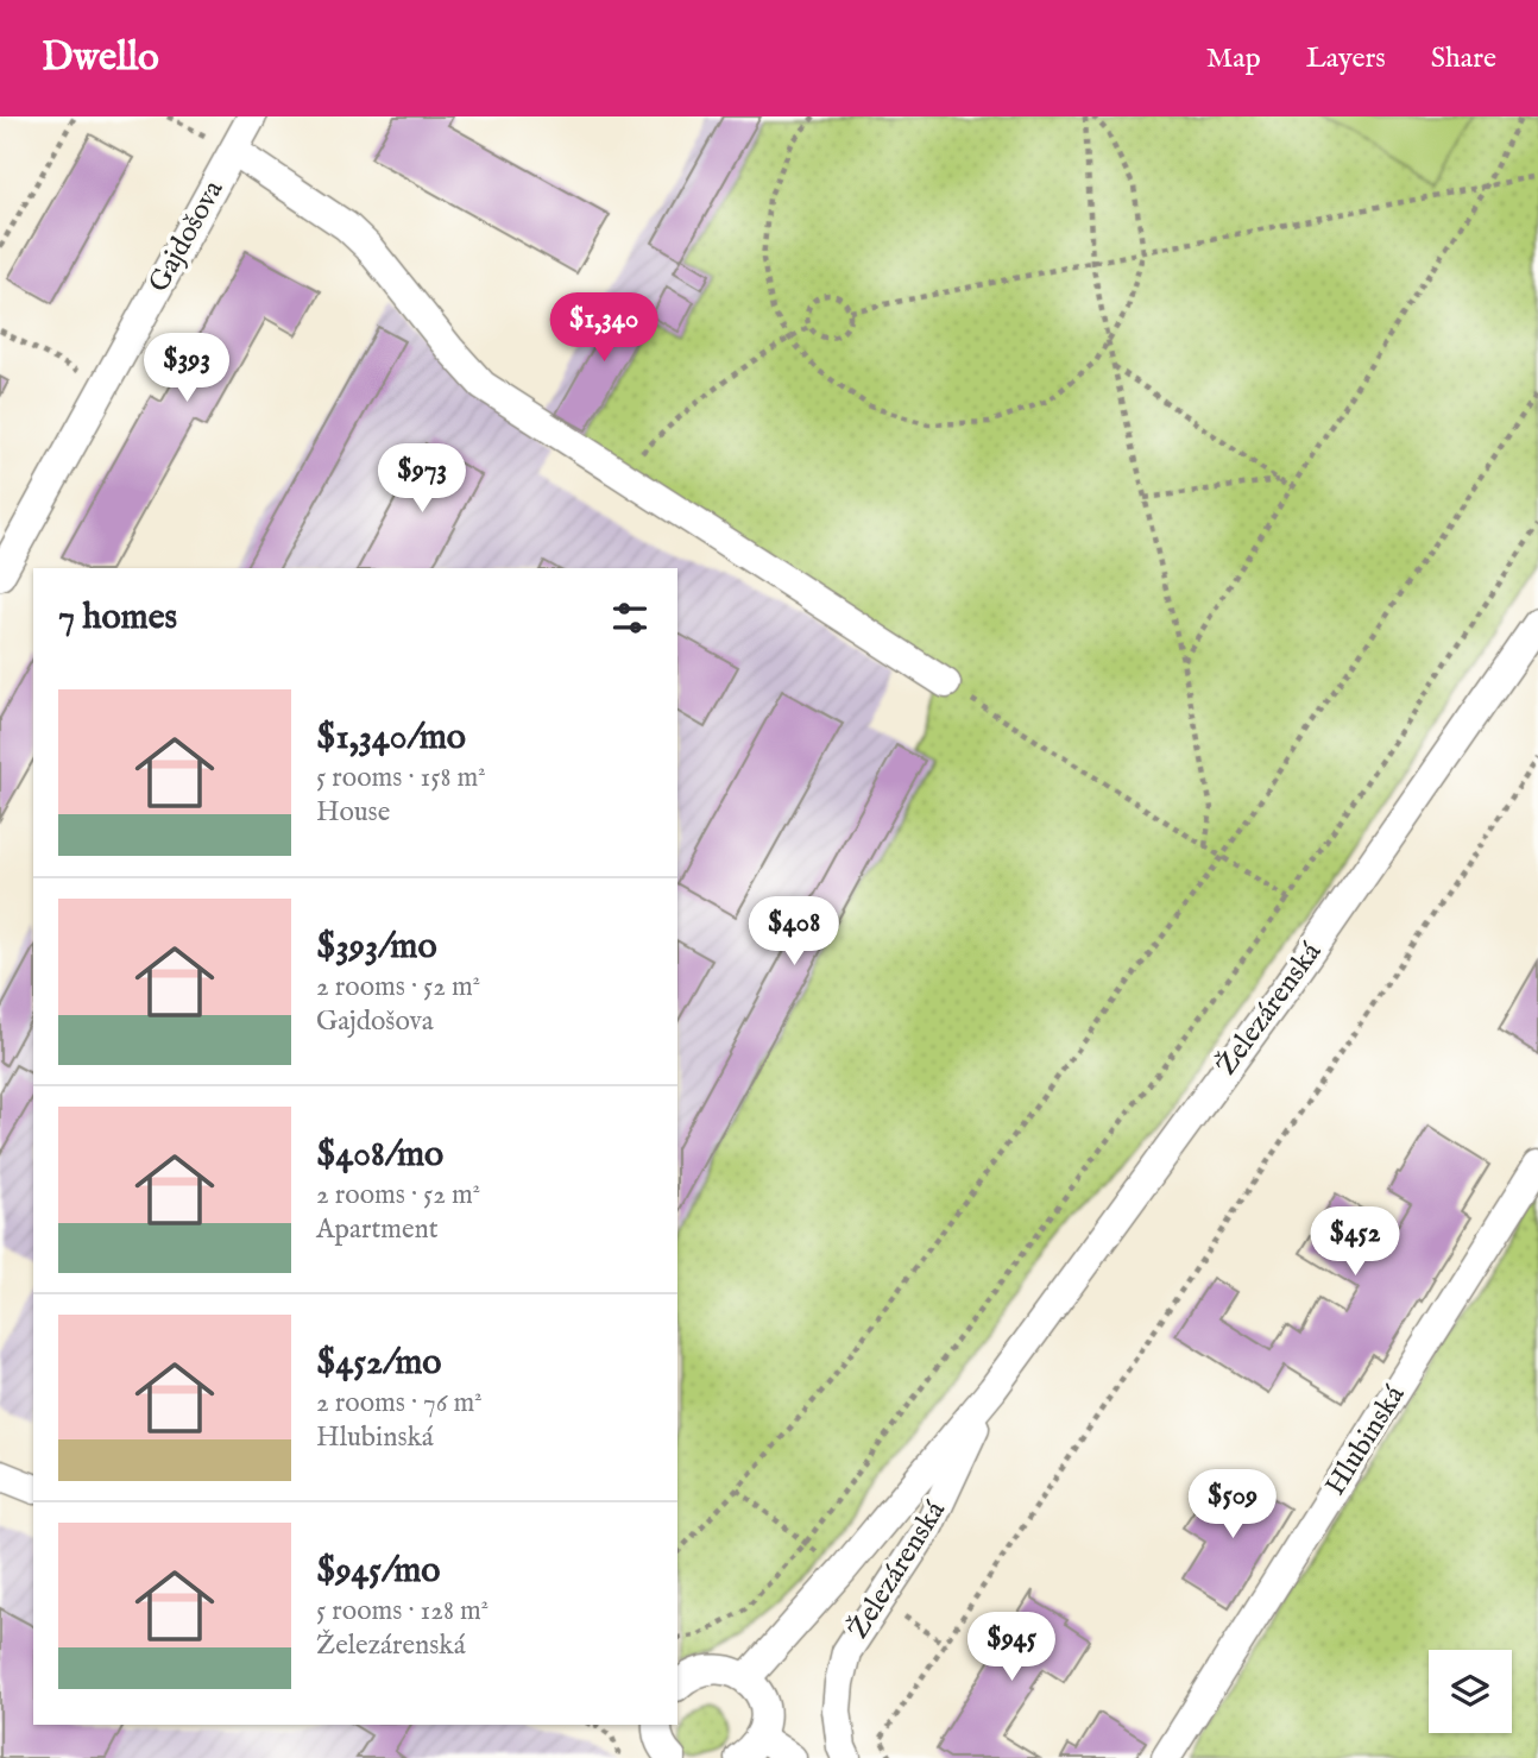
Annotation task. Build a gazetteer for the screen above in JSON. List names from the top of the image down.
{
  "streets": {
    "street": ["Gajdošova", "Železárenská", "Hlubinská"]
  },
  "page": {
    "header": "Dwello",
    "nav": ["Map", "Layers", "Share"],
    "price": [
      "$1,340",
      "$393",
      "$973",
      "$408",
      "$452",
      "$509",
      "$945"
    ],
    "heading": "7 homes",
    "list": [
      {
        "name": "$1,340/mo",
        "note": "5 rooms · 158 m² · House"
      },
      {
        "name": "$393/mo",
        "note": "2 rooms · 52 m² · Gajdošova"
      },
      {
        "name": "$408/mo",
        "note": "2 rooms · 52 m² · Apartment"
      },
      {
        "name": "$452/mo",
        "note": "2 rooms · 76 m² · Hlubinská"
      },
      {
        "name": "$945/mo",
        "note": "5 rooms · 128 m² · Železárenská"
      }
    ]
  }
}
